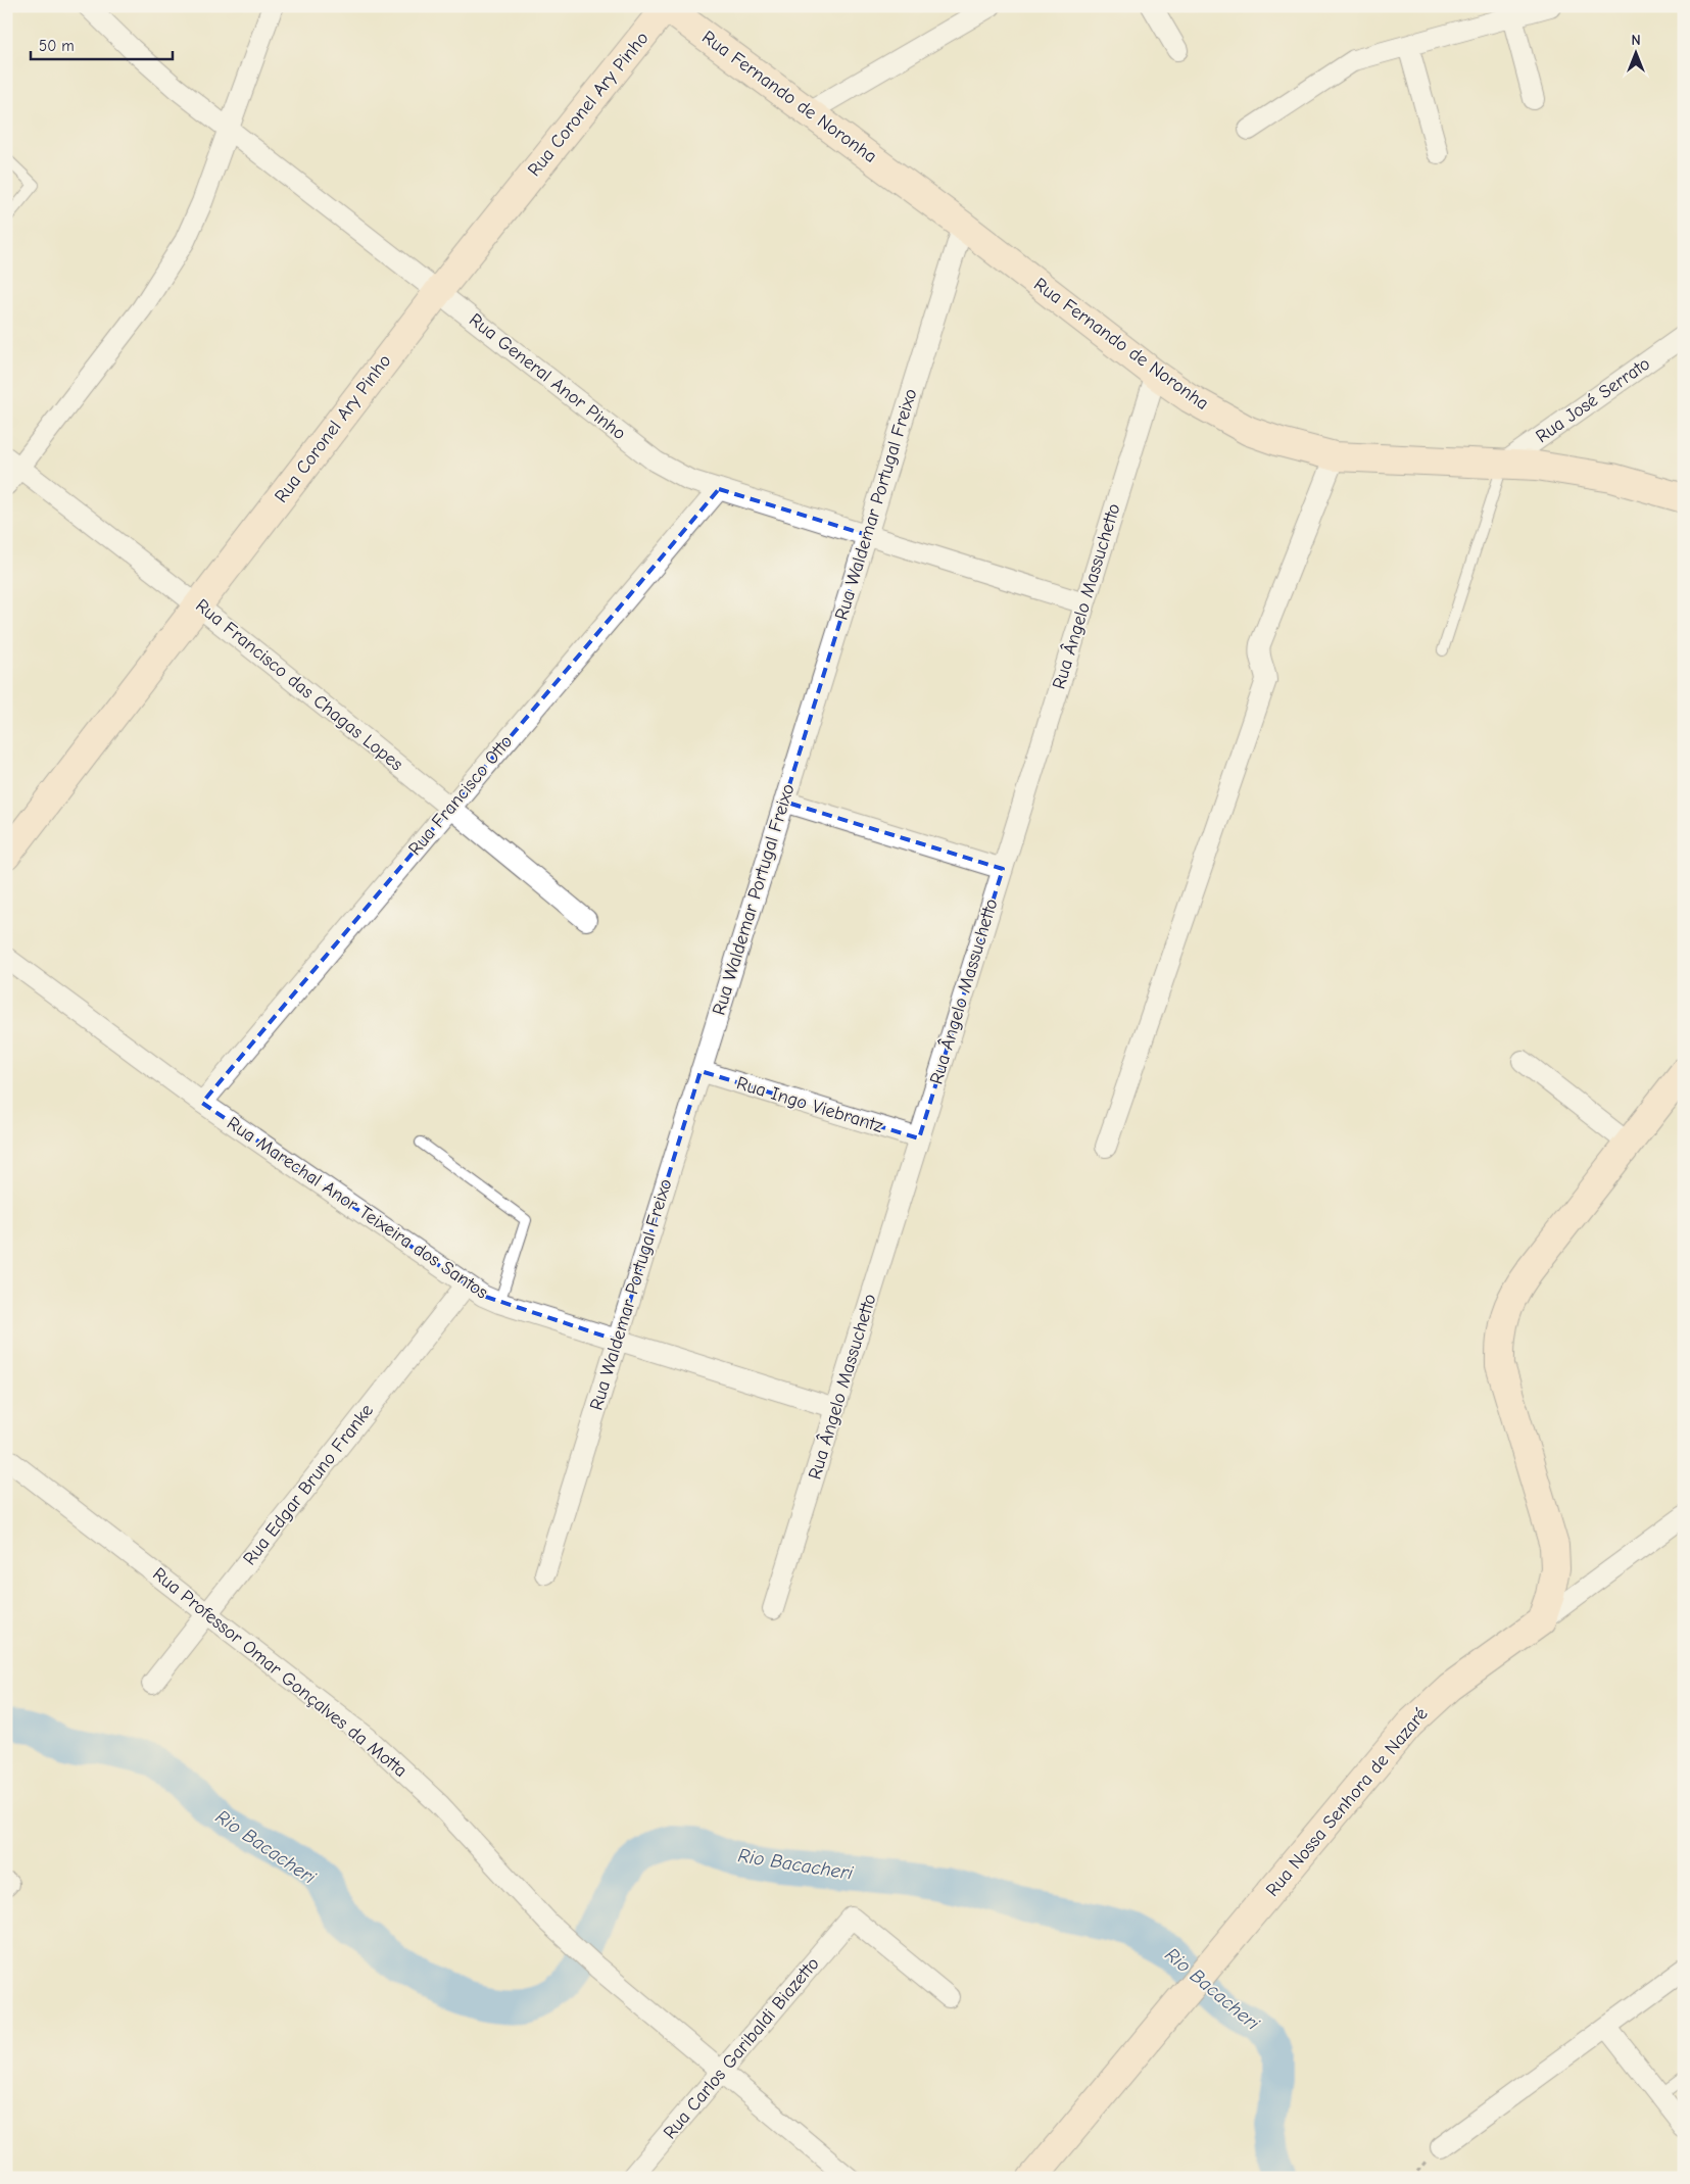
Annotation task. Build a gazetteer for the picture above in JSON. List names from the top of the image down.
{
  "streets": {
    "street": [
      "Rua Fernando de Noronha",
      "Rua Coronel Ary Pinho",
      "Rua General Anor Pinho",
      "Rua José Serrato",
      "Rua Waldemar Portugal Freixo",
      "Rua Ângelo Massuchetto",
      "Rua Francisco das Chagas Lopes",
      "Rua Francisco Otto",
      "Rua Ingo Viebrantz",
      "Rua Marechal Anor Teixeira dos Santos",
      "Rua Edgar Bruno Franke",
      "Rua Professor Omar Gonçalves da Motta",
      "Rua Nossa Senhora de Nazaré",
      "Rua Carlos Garibaldi Biazetto"
    ]
  },
  "crossings": [
    ["Rua Fernando de Noronha", "Rua Coronel Ary Pinho"],
    ["Rua Fernando de Noronha", "Rua José Serrato"],
    ["Rua Fernando de Noronha", "Rua Waldemar Portugal Freixo"],
    ["Rua Fernando de Noronha", "Rua Ângelo Massuchetto"],
    ["Rua Coronel Ary Pinho", "Rua General Anor Pinho"],
    ["Rua Coronel Ary Pinho", "Rua Francisco das Chagas Lopes"],
    ["Rua General Anor Pinho", "Rua Waldemar Portugal Freixo"],
    ["Rua General Anor Pinho", "Rua Ângelo Massuchetto"],
    ["Rua General Anor Pinho", "Rua Francisco Otto"],
    ["Rua Waldemar Portugal Freixo", "Rua Ingo Viebrantz"],
    ["Rua Waldemar Portugal Freixo", "Rua Marechal Anor Teixeira dos Santos"],
    ["Rua Ângelo Massuchetto", "Rua Ingo Viebrantz"],
    ["Rua Ângelo Massuchetto", "Rua Marechal Anor Teixeira dos Santos"],
    ["Rua Francisco das Chagas Lopes", "Rua Francisco Otto"],
    ["Rua Francisco Otto", "Rua Marechal Anor Teixeira dos Santos"],
    ["Rua Marechal Anor Teixeira dos Santos", "Rua Edgar Bruno Franke"],
    ["Rua Edgar Bruno Franke", "Rua Professor Omar Gonçalves da Motta"],
    ["Rua Professor Omar Gonçalves da Motta", "Rua Carlos Garibaldi Biazetto"]
  ],
  "water": ["Rio Bacacheri"],
  "scale_bar": "50 m",
  "north": "top"
}
